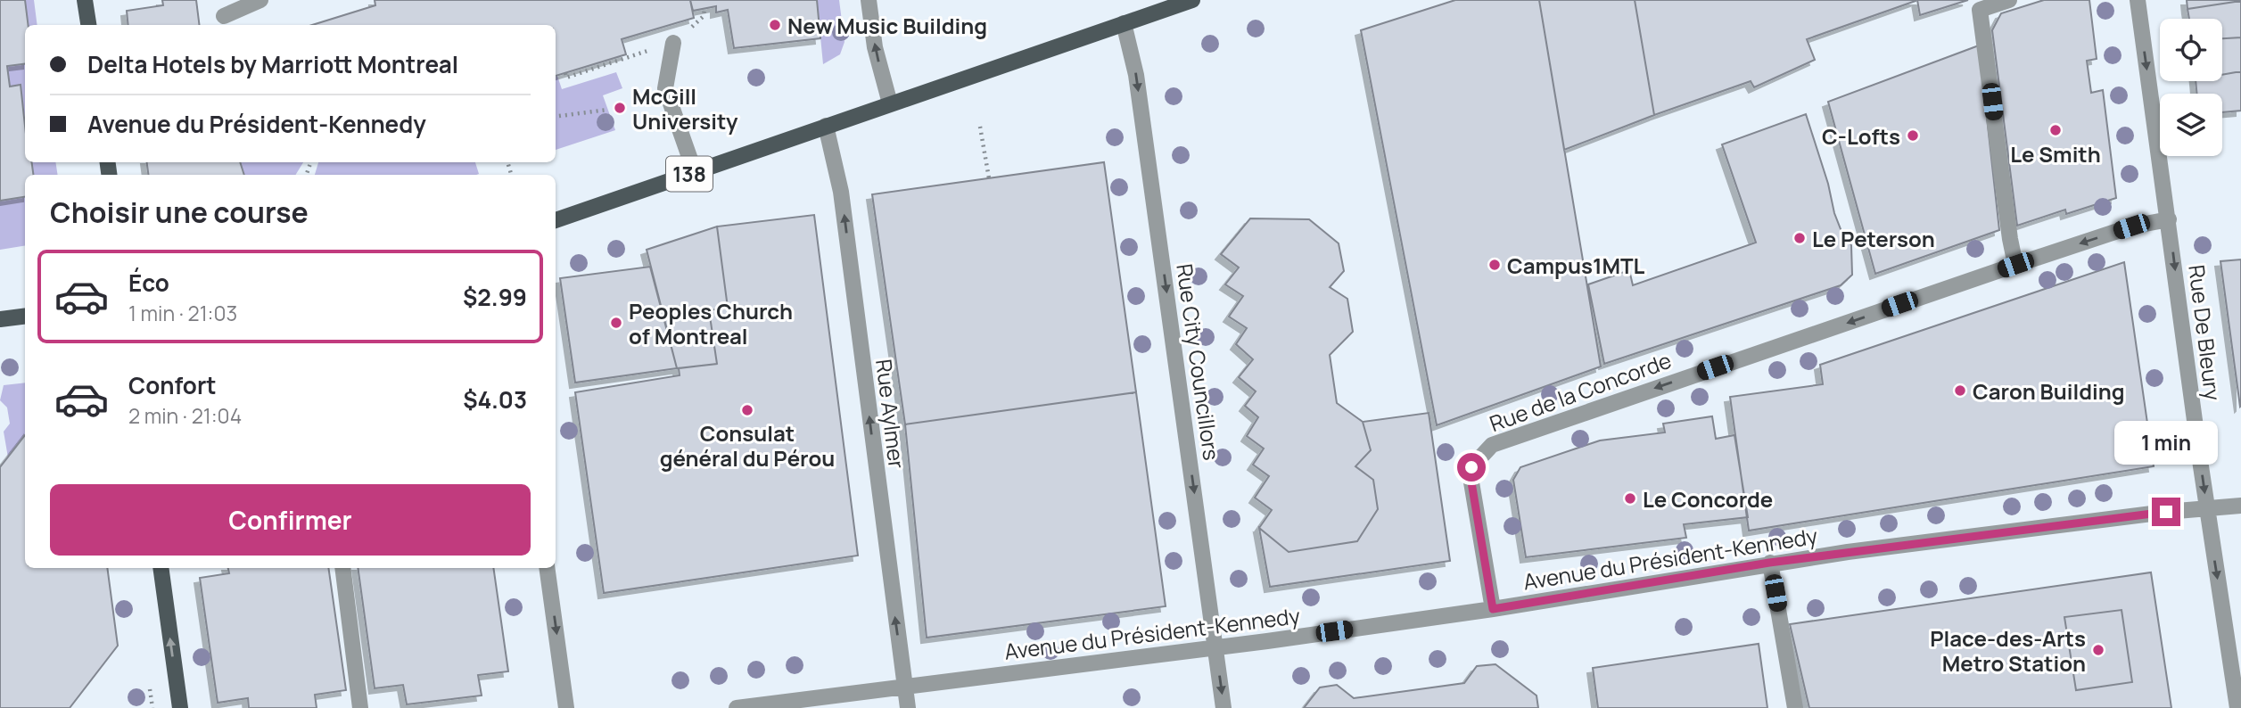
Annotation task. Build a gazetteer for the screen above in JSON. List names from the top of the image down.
{
  "streets": {
    "main road": ["138"],
    "street": [
      "Rue De Bleury",
      "Rue City Councillors",
      "Rue de la Concorde",
      "Rue Aylmer",
      "Avenue du Président-Kennedy"
    ]
  },
  "crossings": [
    ["138", "Rue City Councillors"],
    ["138", "Rue Aylmer"],
    ["Rue De Bleury", "Rue de la Concorde"],
    ["Rue De Bleury", "Avenue du Président-Kennedy"],
    ["Rue City Councillors", "Avenue du Président-Kennedy"],
    ["Rue de la Concorde", "Avenue du Président-Kennedy"],
    ["Rue Aylmer", "Avenue du Président-Kennedy"]
  ],
  "one_way": [
    "Rue De Bleury",
    "Rue City Councillors",
    "Rue de la Concorde",
    "Rue Aylmer"
  ],
  "places": [
    "New Music Building",
    "McGill University",
    "Le Smith",
    "C-Lofts",
    "Le Peterson",
    "Campus1MTL",
    "Peoples Church of Montreal",
    "Caron Building",
    "Consulat général du Pérou",
    "Le Concorde",
    "Place-des-Arts Metro Station"
  ],
  "page": {
    "banner": ["Delta Hotels by Marriott Montreal", "Avenue du Président-Kennedy"],
    "heading": "Choisir une course",
    "list": [
      {
        "name": "Éco",
        "note": "1 min · 21:03",
        "value": "$2.99"
      },
      {
        "name": "Confort",
        "note": "2 min · 21:04",
        "value": "$4.03"
      }
    ],
    "bubble": "1 min",
    "buttons": "Confirmer"
  }
}
